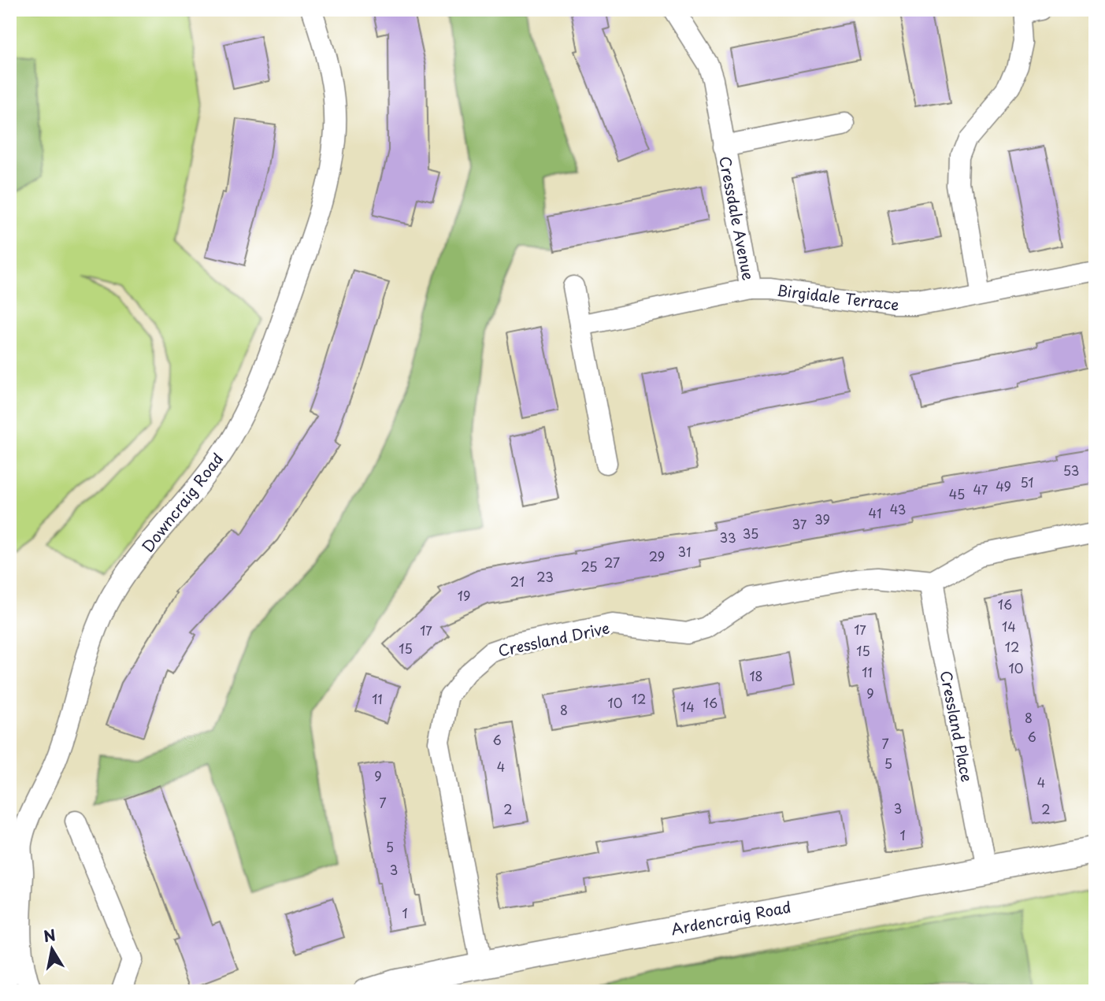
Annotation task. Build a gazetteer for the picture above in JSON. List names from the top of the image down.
{
  "streets": {
    "street": [
      "Cressdale Avenue",
      "Birgidale Terrace",
      "Downcraig Road",
      "Cressland Drive",
      "Cressland Place",
      "Ardencraig Road"
    ]
  },
  "crossings": [
    ["Cressdale Avenue", "Birgidale Terrace"],
    ["Cressland Drive", "Cressland Place"],
    ["Cressland Drive", "Ardencraig Road"],
    ["Cressland Place", "Ardencraig Road"]
  ],
  "house_numbers": [
    "53",
    "51",
    "49",
    "47",
    "45",
    "43",
    "41",
    "39",
    "37",
    "35",
    "33",
    "31",
    "29",
    "27",
    "25",
    "23",
    "21",
    "19",
    "16",
    "14",
    "17",
    "17",
    "12",
    "15",
    "15",
    "10",
    "11",
    "18",
    "9",
    "11",
    "12",
    "10",
    "16",
    "14",
    "8",
    "8",
    "6",
    "6",
    "7",
    "5",
    "4",
    "9",
    "4",
    "7",
    "3",
    "2",
    "2",
    "1",
    "5",
    "3",
    "1"
  ],
  "north": "top"
}
